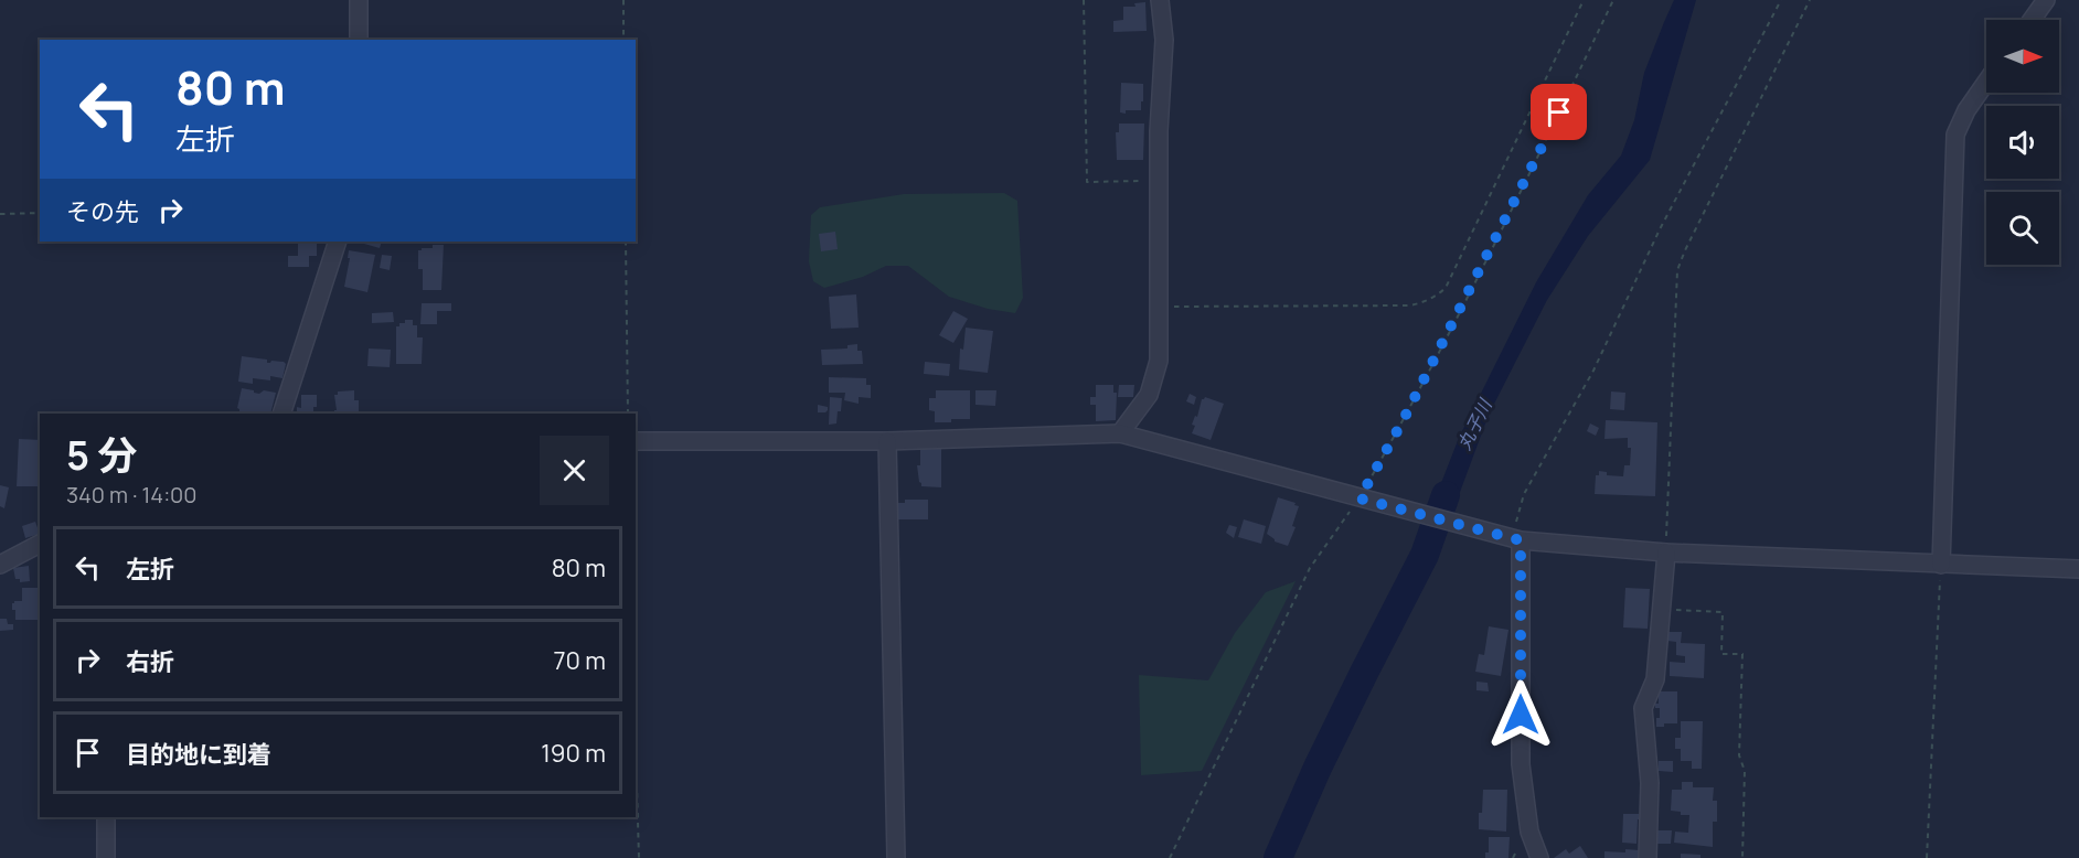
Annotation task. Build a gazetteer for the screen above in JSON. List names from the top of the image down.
{
  "water": ["丸子川"],
  "north": "right",
  "page": {
    "turn": ["80 m", "左折"],
    "then": "その先",
    "heading": ["5 分", "340 m · 14:00"],
    "list": [
      {
        "name": "左折",
        "value": "80 m"
      },
      {
        "name": "右折",
        "value": "70 m"
      },
      {
        "name": "目的地に到着",
        "value": "190 m"
      }
    ]
  }
}
